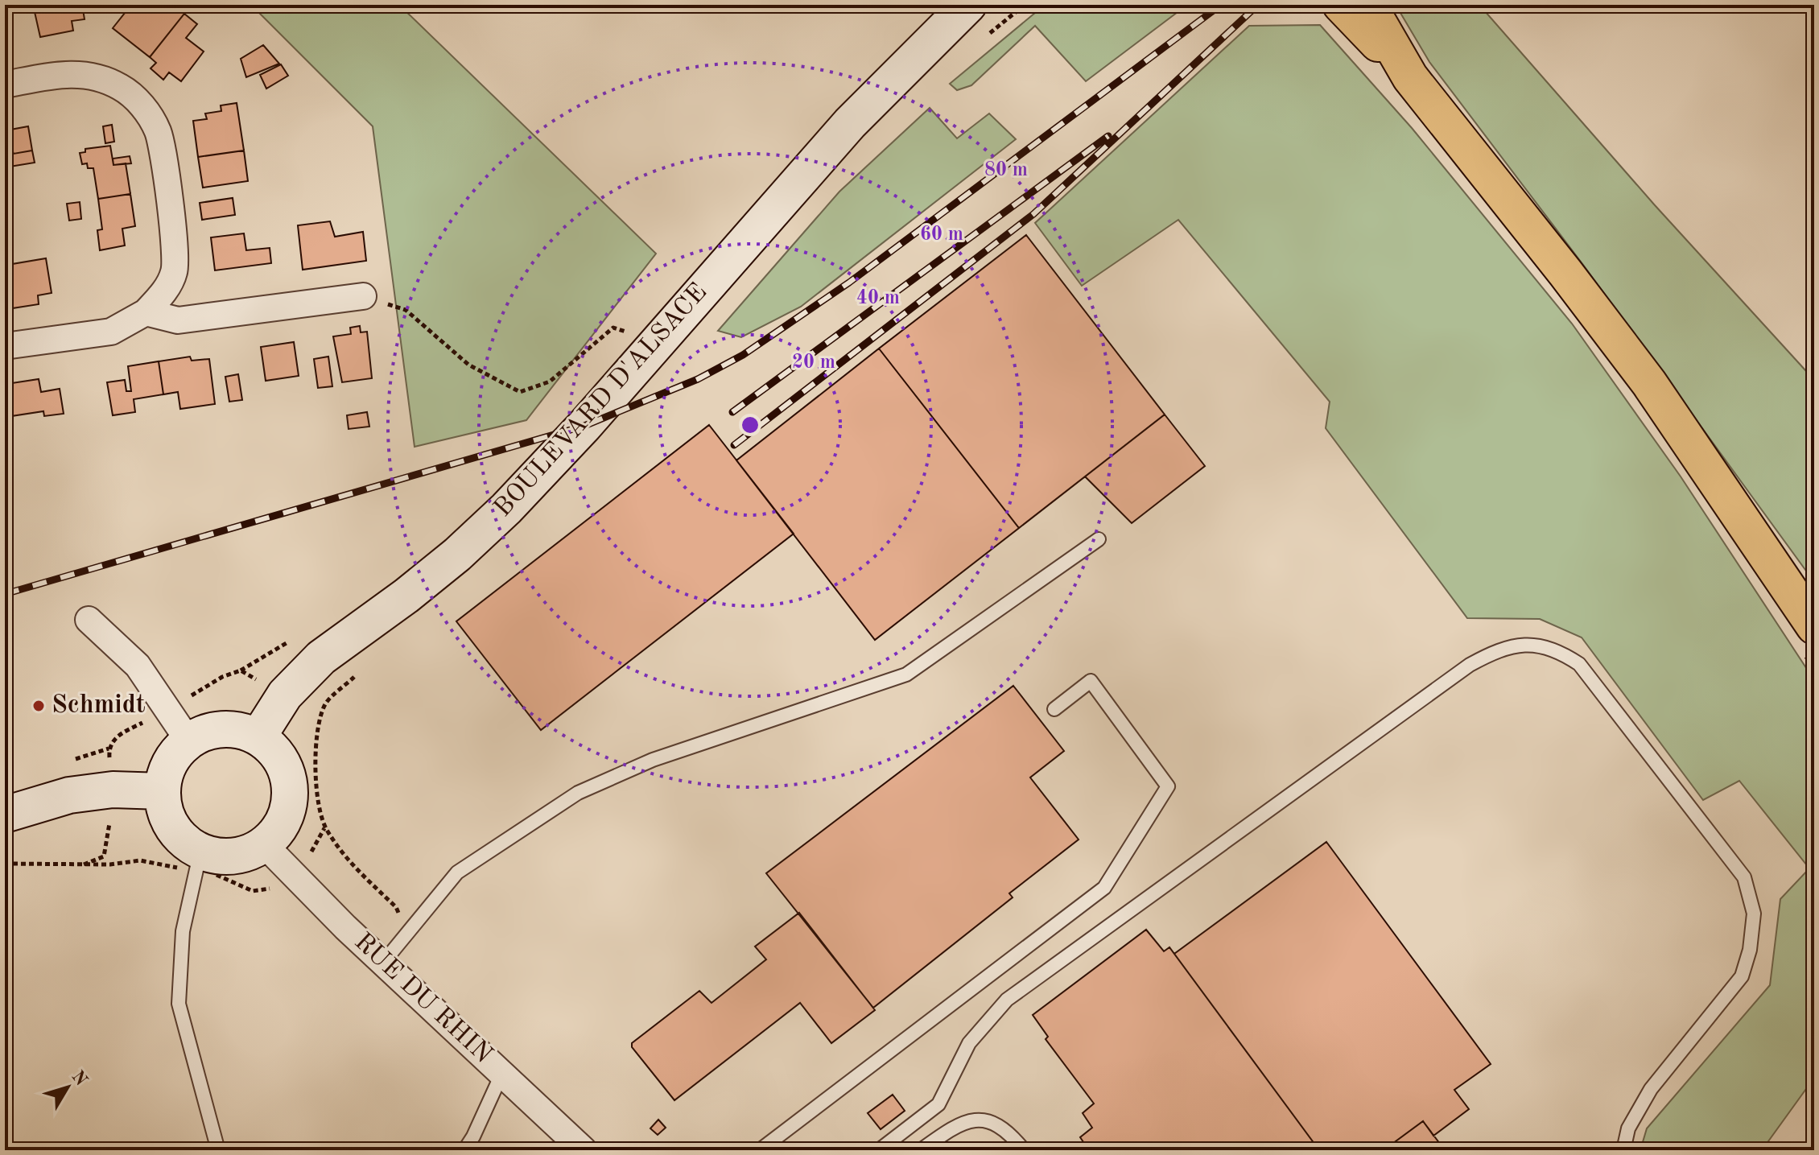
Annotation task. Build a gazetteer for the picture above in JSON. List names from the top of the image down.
{
  "streets": {
    "main road": ["BOULEVARD D'ALSACE"],
    "street": ["RUE DU RHIN"]
  },
  "crossings": [
    ["BOULEVARD D'ALSACE", "RUE DU RHIN"]
  ],
  "places": ["Schmidt"],
  "north": "top right",
  "rings": [
    "80 m",
    "60 m",
    "40 m",
    "20 m"
  ]
}
